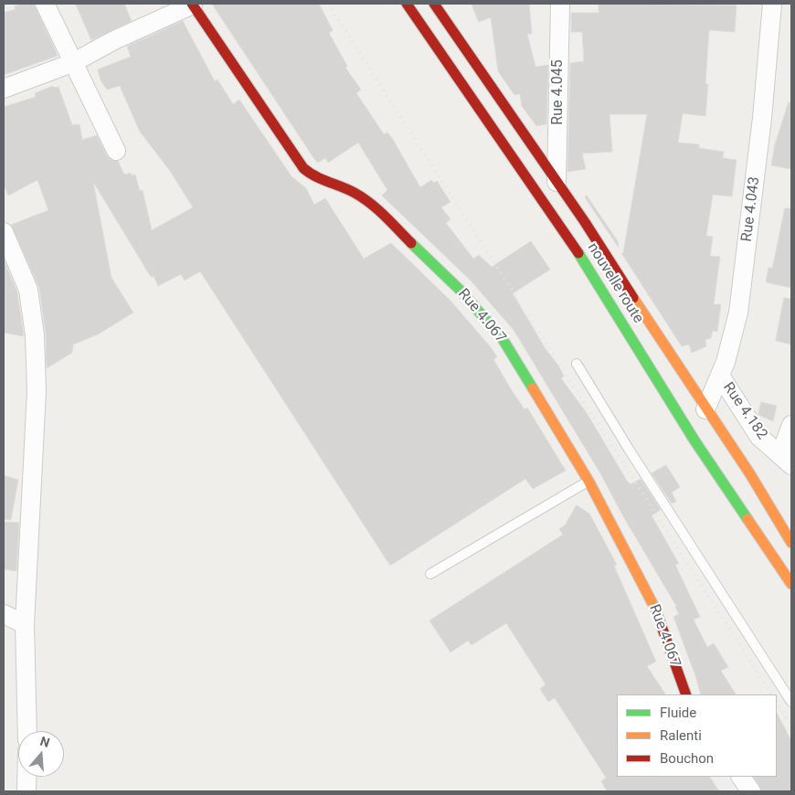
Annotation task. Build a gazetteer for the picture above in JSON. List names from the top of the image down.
{
  "streets": {
    "main road": ["nouvelle route", "Rue 4.067"],
    "street": ["Rue 4.045", "Rue 4.043", "Rue 4.182"]
  },
  "crossings": [
    ["Rue 4.045", "nouvelle route"],
    ["Rue 4.043", "nouvelle route"],
    ["Rue 4.043", "Rue 4.182"]
  ],
  "legend": ["Fluide", "Ralenti", "Bouchon"],
  "north": "top"
}
